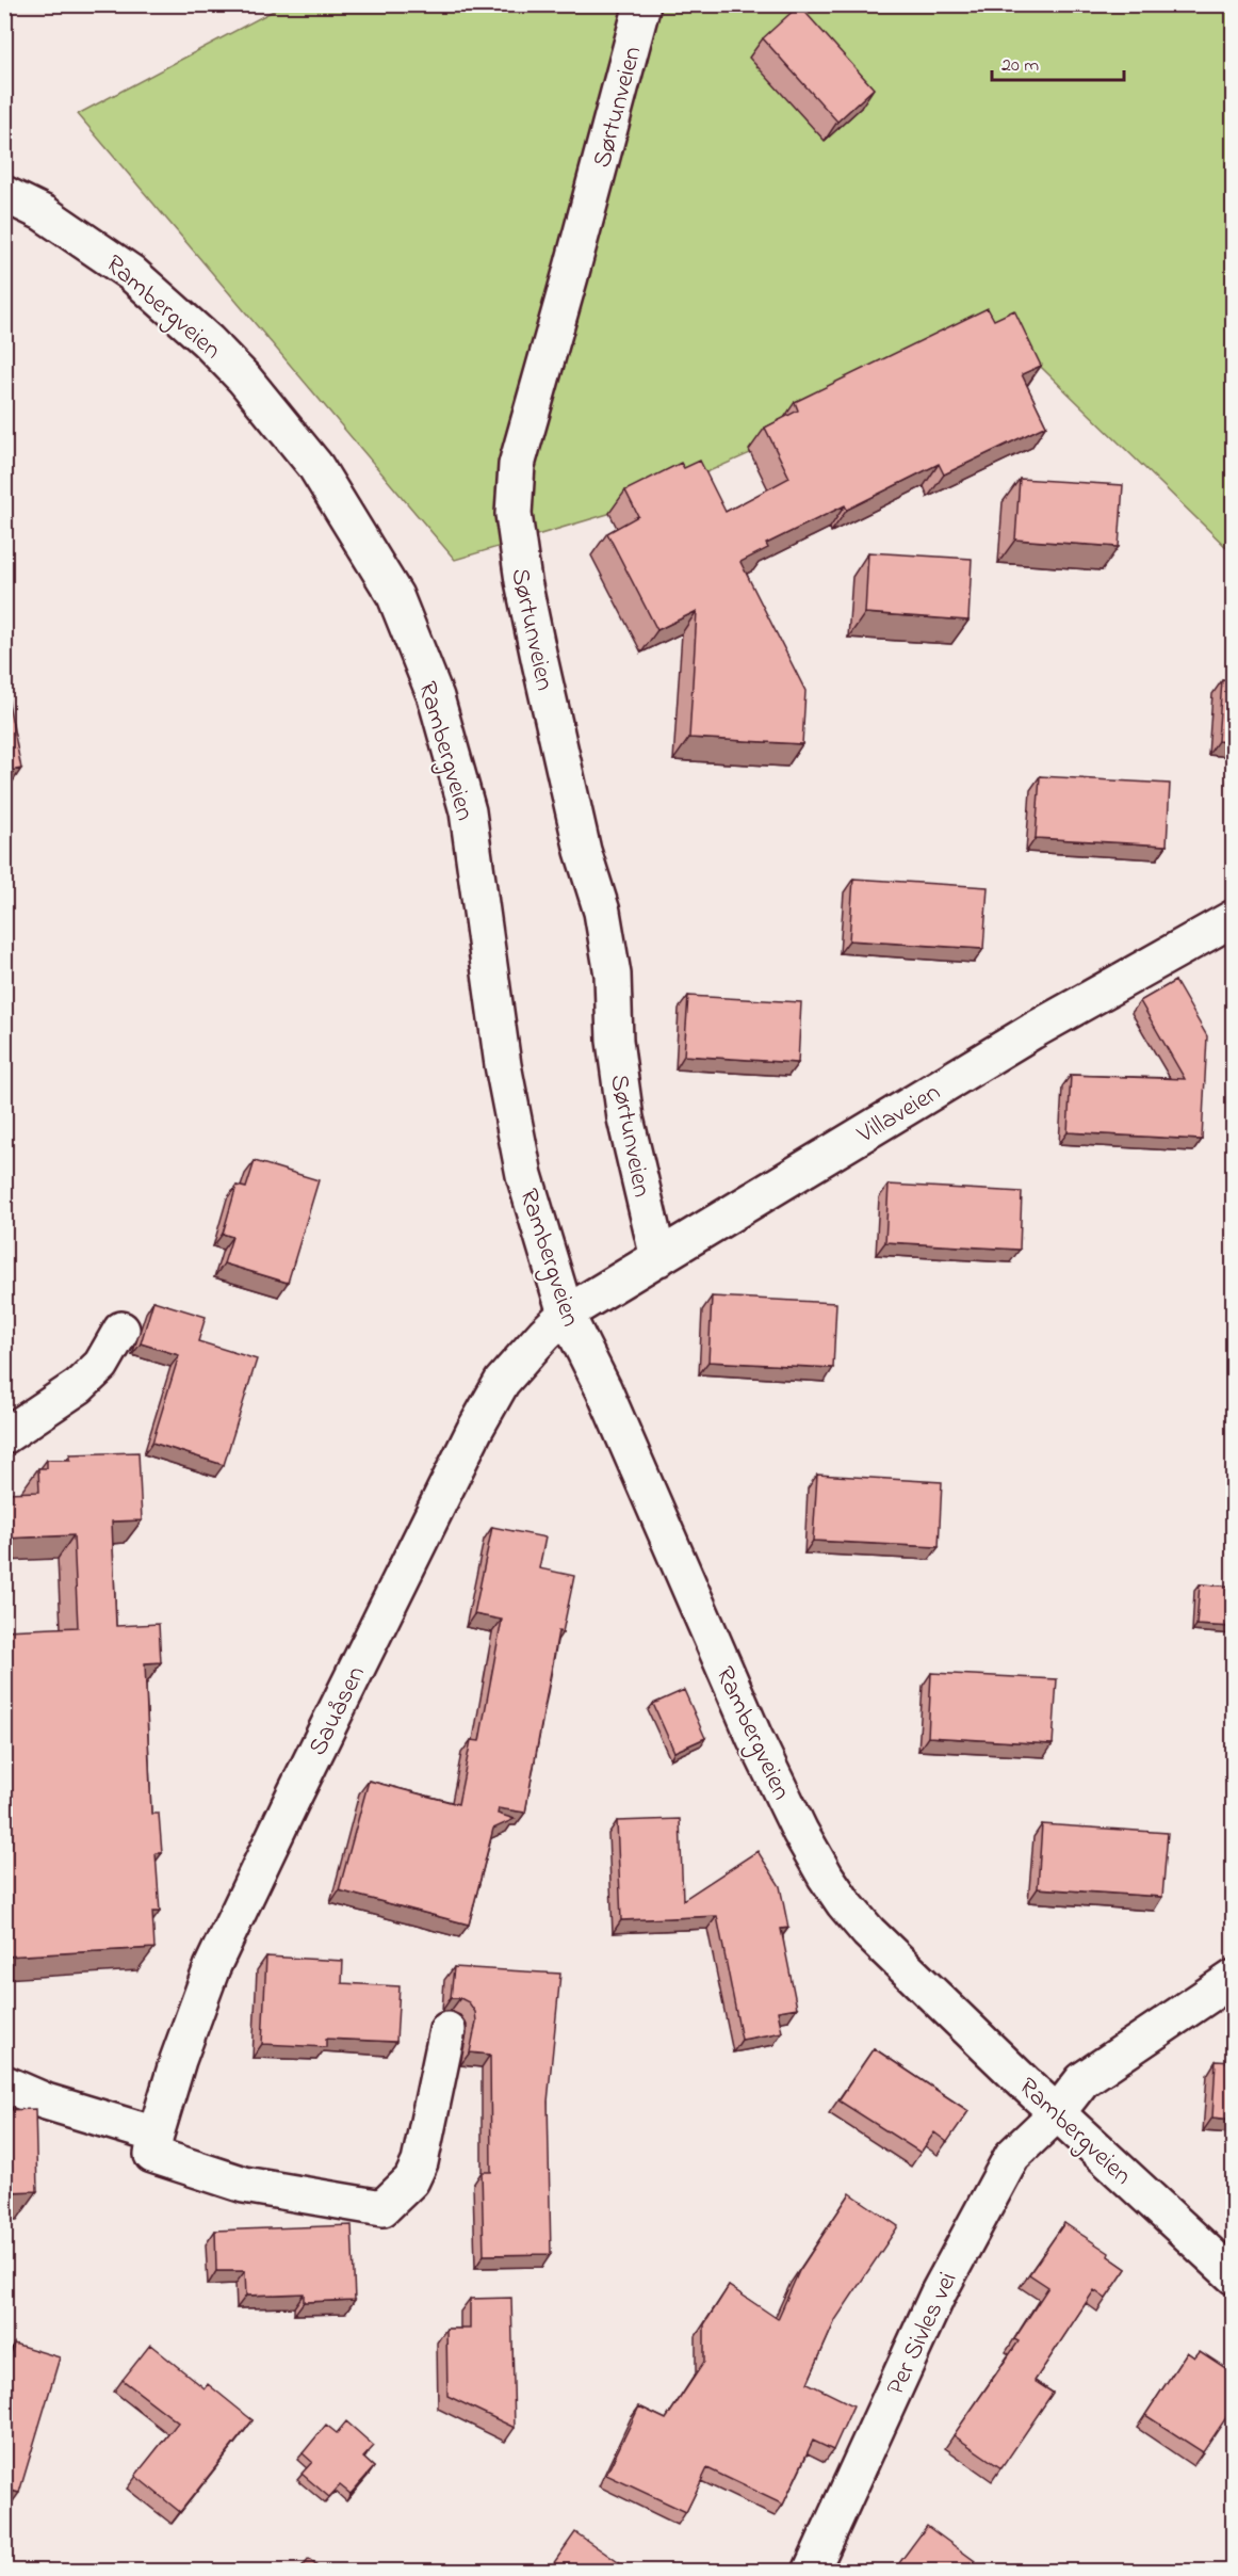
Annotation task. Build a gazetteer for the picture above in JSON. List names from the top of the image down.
{
  "streets": {
    "street": [
      "Sørtunveien",
      "Rambergveien",
      "Villaveien",
      "Sauåsen",
      "Per Sivles vei"
    ]
  },
  "crossings": [
    ["Sørtunveien", "Villaveien"],
    ["Rambergveien", "Villaveien"],
    ["Rambergveien", "Sauåsen"],
    ["Rambergveien", "Per Sivles vei"],
    ["Villaveien", "Sauåsen"]
  ],
  "scale_bar": "20 m"
}
